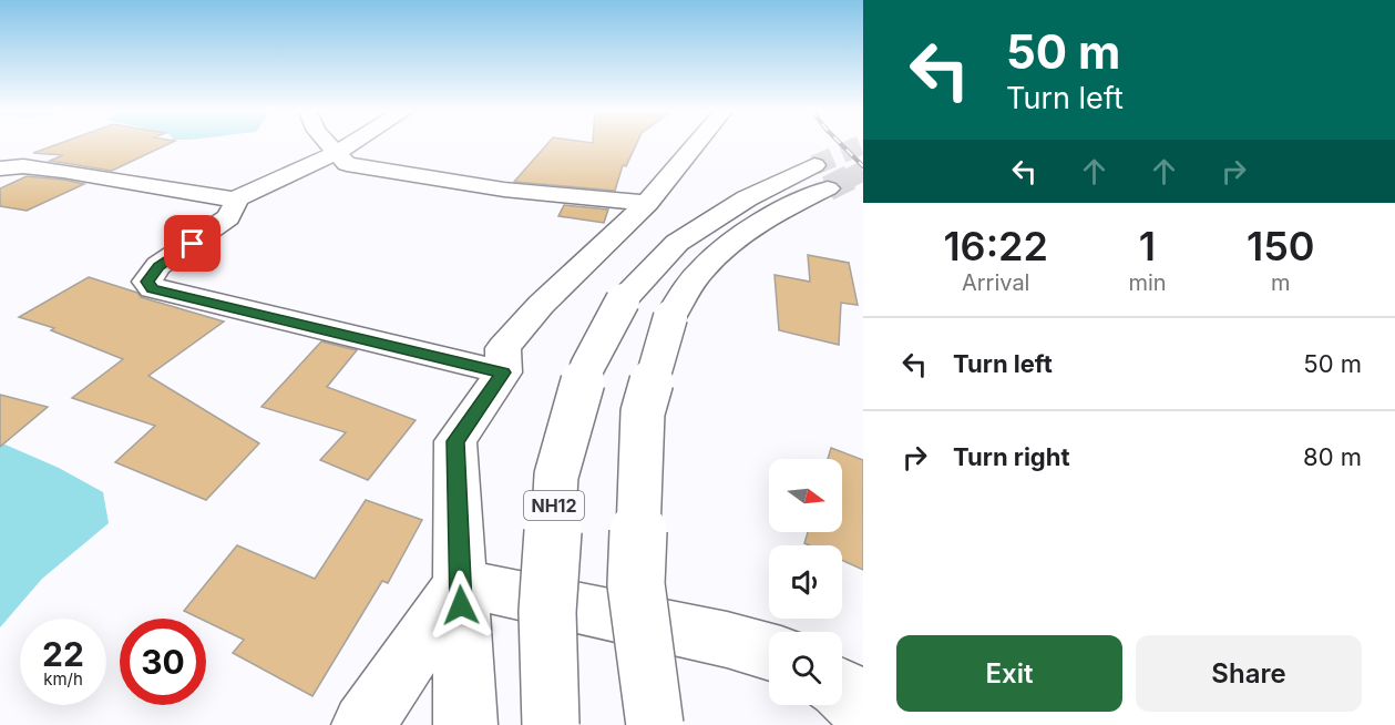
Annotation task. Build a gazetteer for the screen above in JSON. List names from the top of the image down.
{
  "streets": {
    "main road": ["NH12"]
  },
  "north": "right",
  "page": {
    "turn": ["50 m", "Turn left"],
    "eta": [
      "16:22",
      "Arrival",
      "1",
      "min",
      "150",
      "m"
    ],
    "list": [
      {
        "name": "Turn left",
        "value": "50 m"
      },
      {
        "name": "Turn right",
        "value": "80 m"
      }
    ],
    "speed": "22 km/h",
    "limit": "30",
    "buttons": ["Exit", "Share"]
  }
}
